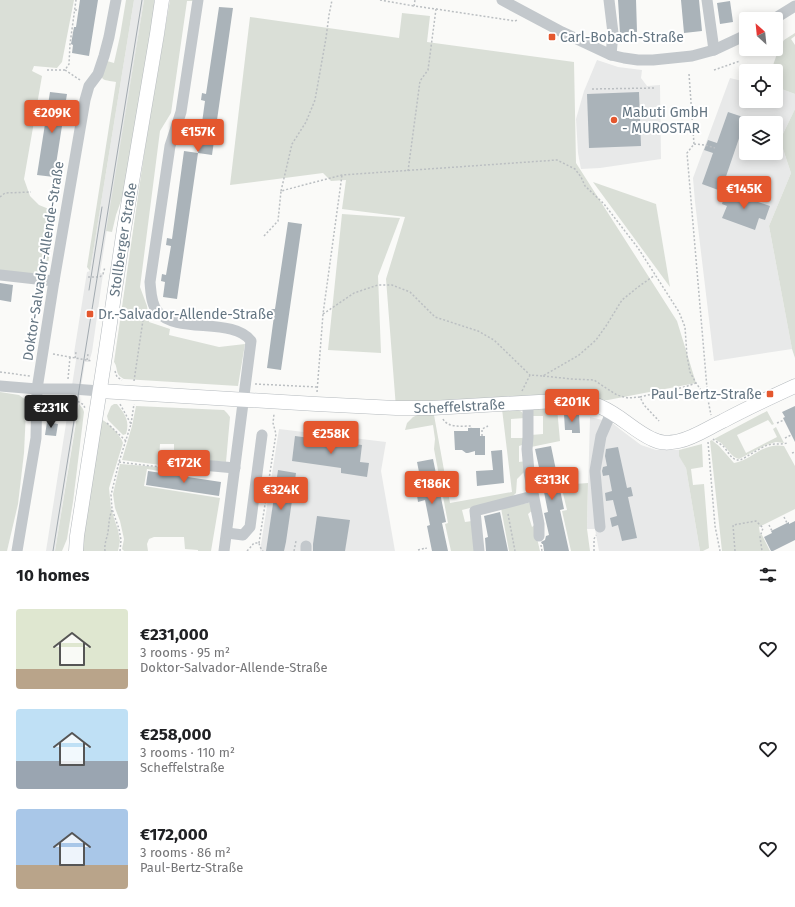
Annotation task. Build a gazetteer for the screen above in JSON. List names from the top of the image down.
{
  "streets": {
    "main road": ["Stollberger Straße", "Scheffelstraße"],
    "street": ["Doktor-Salvador-Allende-Straße"]
  },
  "crossings": [
    ["Stollberger Straße", "Scheffelstraße"]
  ],
  "places": {
    "transit": ["Carl-Bobach-Straße", "Dr.-Salvador-Allende-Straße", "Paul-Bertz-Straße"],
    "other": ["Mabuti GmbH - MUROSTAR"]
  },
  "north": "top left",
  "page": {
    "price": [
      "€209K",
      "€157K",
      "€145K",
      "€201K",
      "€231K",
      "€258K",
      "€172K",
      "€313K",
      "€186K",
      "€324K"
    ],
    "heading": "10 homes",
    "list": [
      {
        "name": "€231,000",
        "note": "3 rooms · 95 m² · Doktor-Salvador-Allende-Straße"
      },
      {
        "name": "€258,000",
        "note": "3 rooms · 110 m² · Scheffelstraße"
      },
      {
        "name": "€172,000",
        "note": "3 rooms · 86 m² · Paul-Bertz-Straße"
      }
    ]
  }
}
